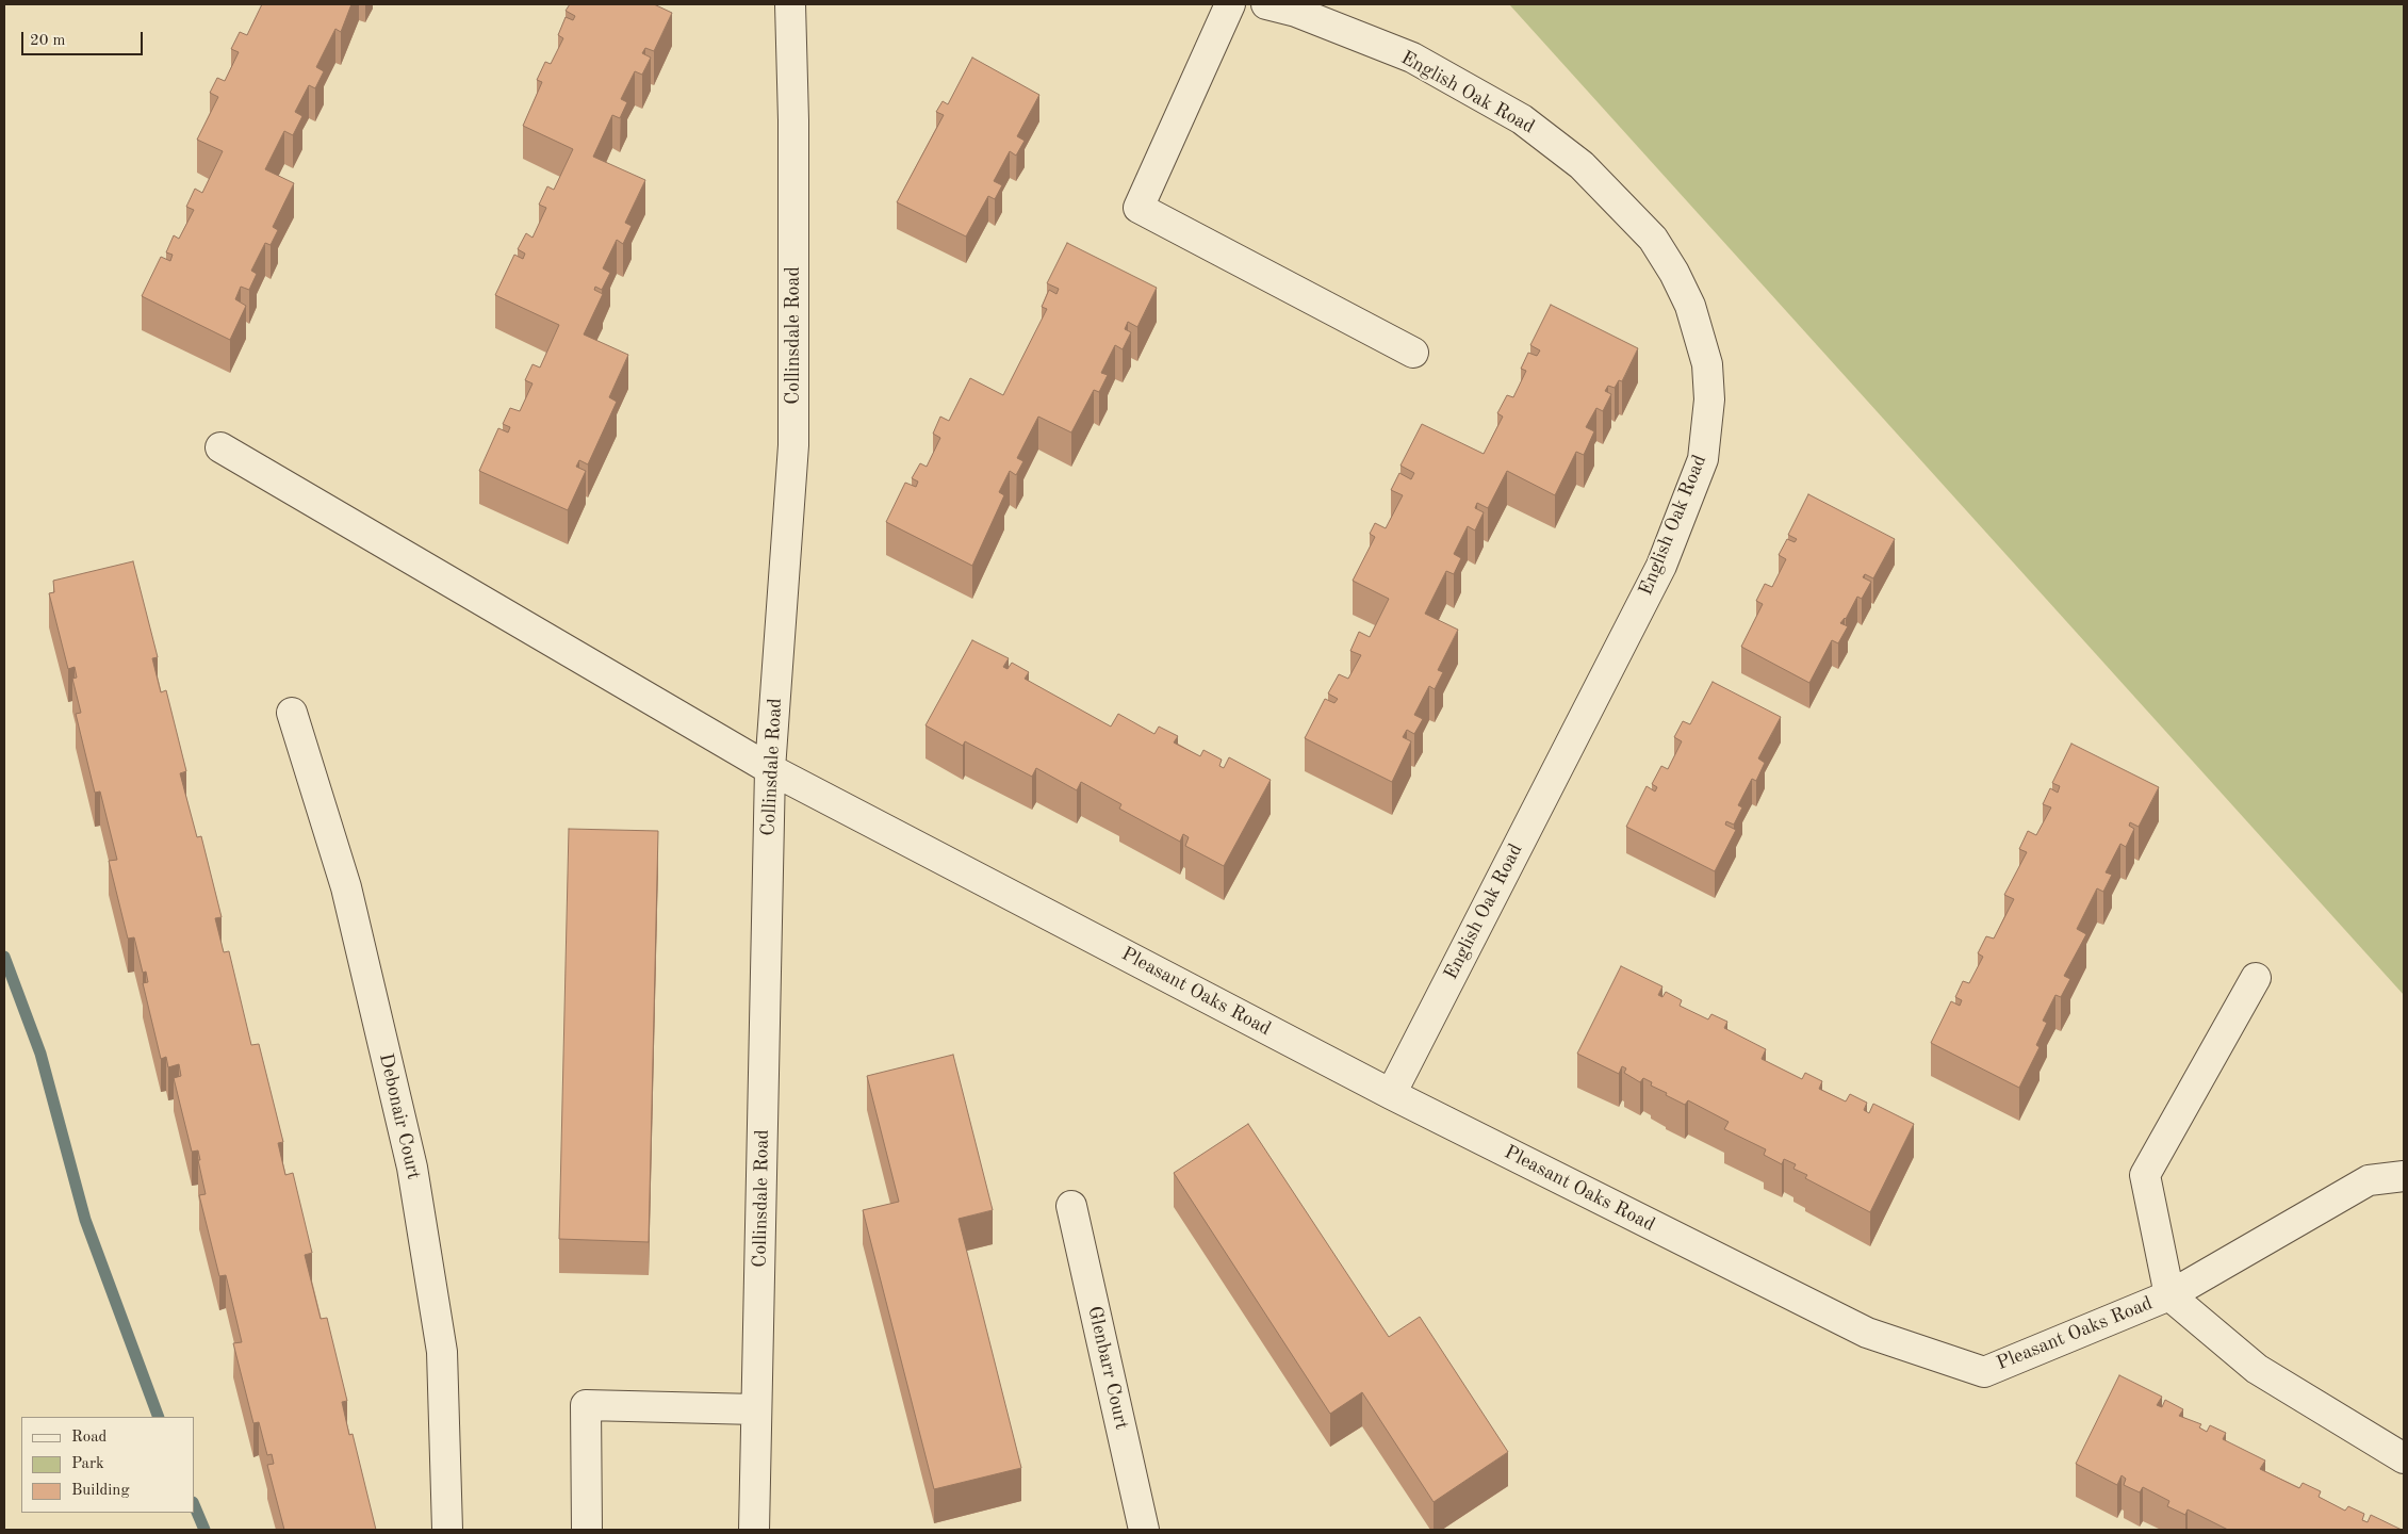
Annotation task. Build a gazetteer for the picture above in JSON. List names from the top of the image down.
{
  "streets": {
    "street": [
      "English Oak Road",
      "Collinsdale Road",
      "Pleasant Oaks Road",
      "Debonair Court",
      "Glenbarr Court"
    ]
  },
  "crossings": [
    ["English Oak Road", "Pleasant Oaks Road"],
    ["Collinsdale Road", "Pleasant Oaks Road"]
  ],
  "legend": ["Road", "Park", "Building"],
  "scale_bar": "20 m"
}
